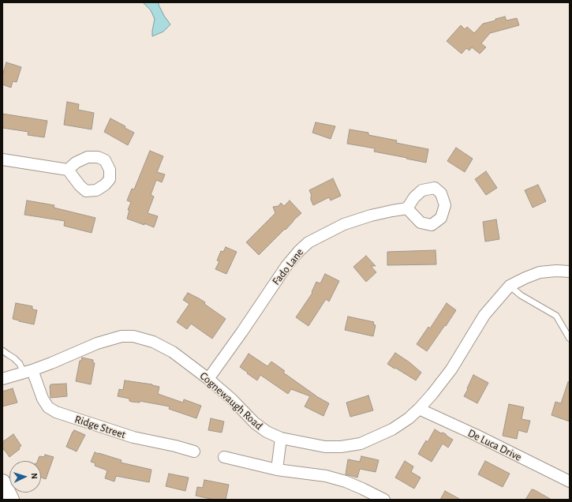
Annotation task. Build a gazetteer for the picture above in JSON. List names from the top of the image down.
{
  "streets": {
    "street": [
      "Fado Lane",
      "Cognewaugh Road",
      "Ridge Street",
      "De Luca Drive"
    ]
  },
  "crossings": [
    ["Fado Lane", "Cognewaugh Road"],
    ["Cognewaugh Road", "Ridge Street"],
    ["Cognewaugh Road", "De Luca Drive"]
  ],
  "north": "right"
}
